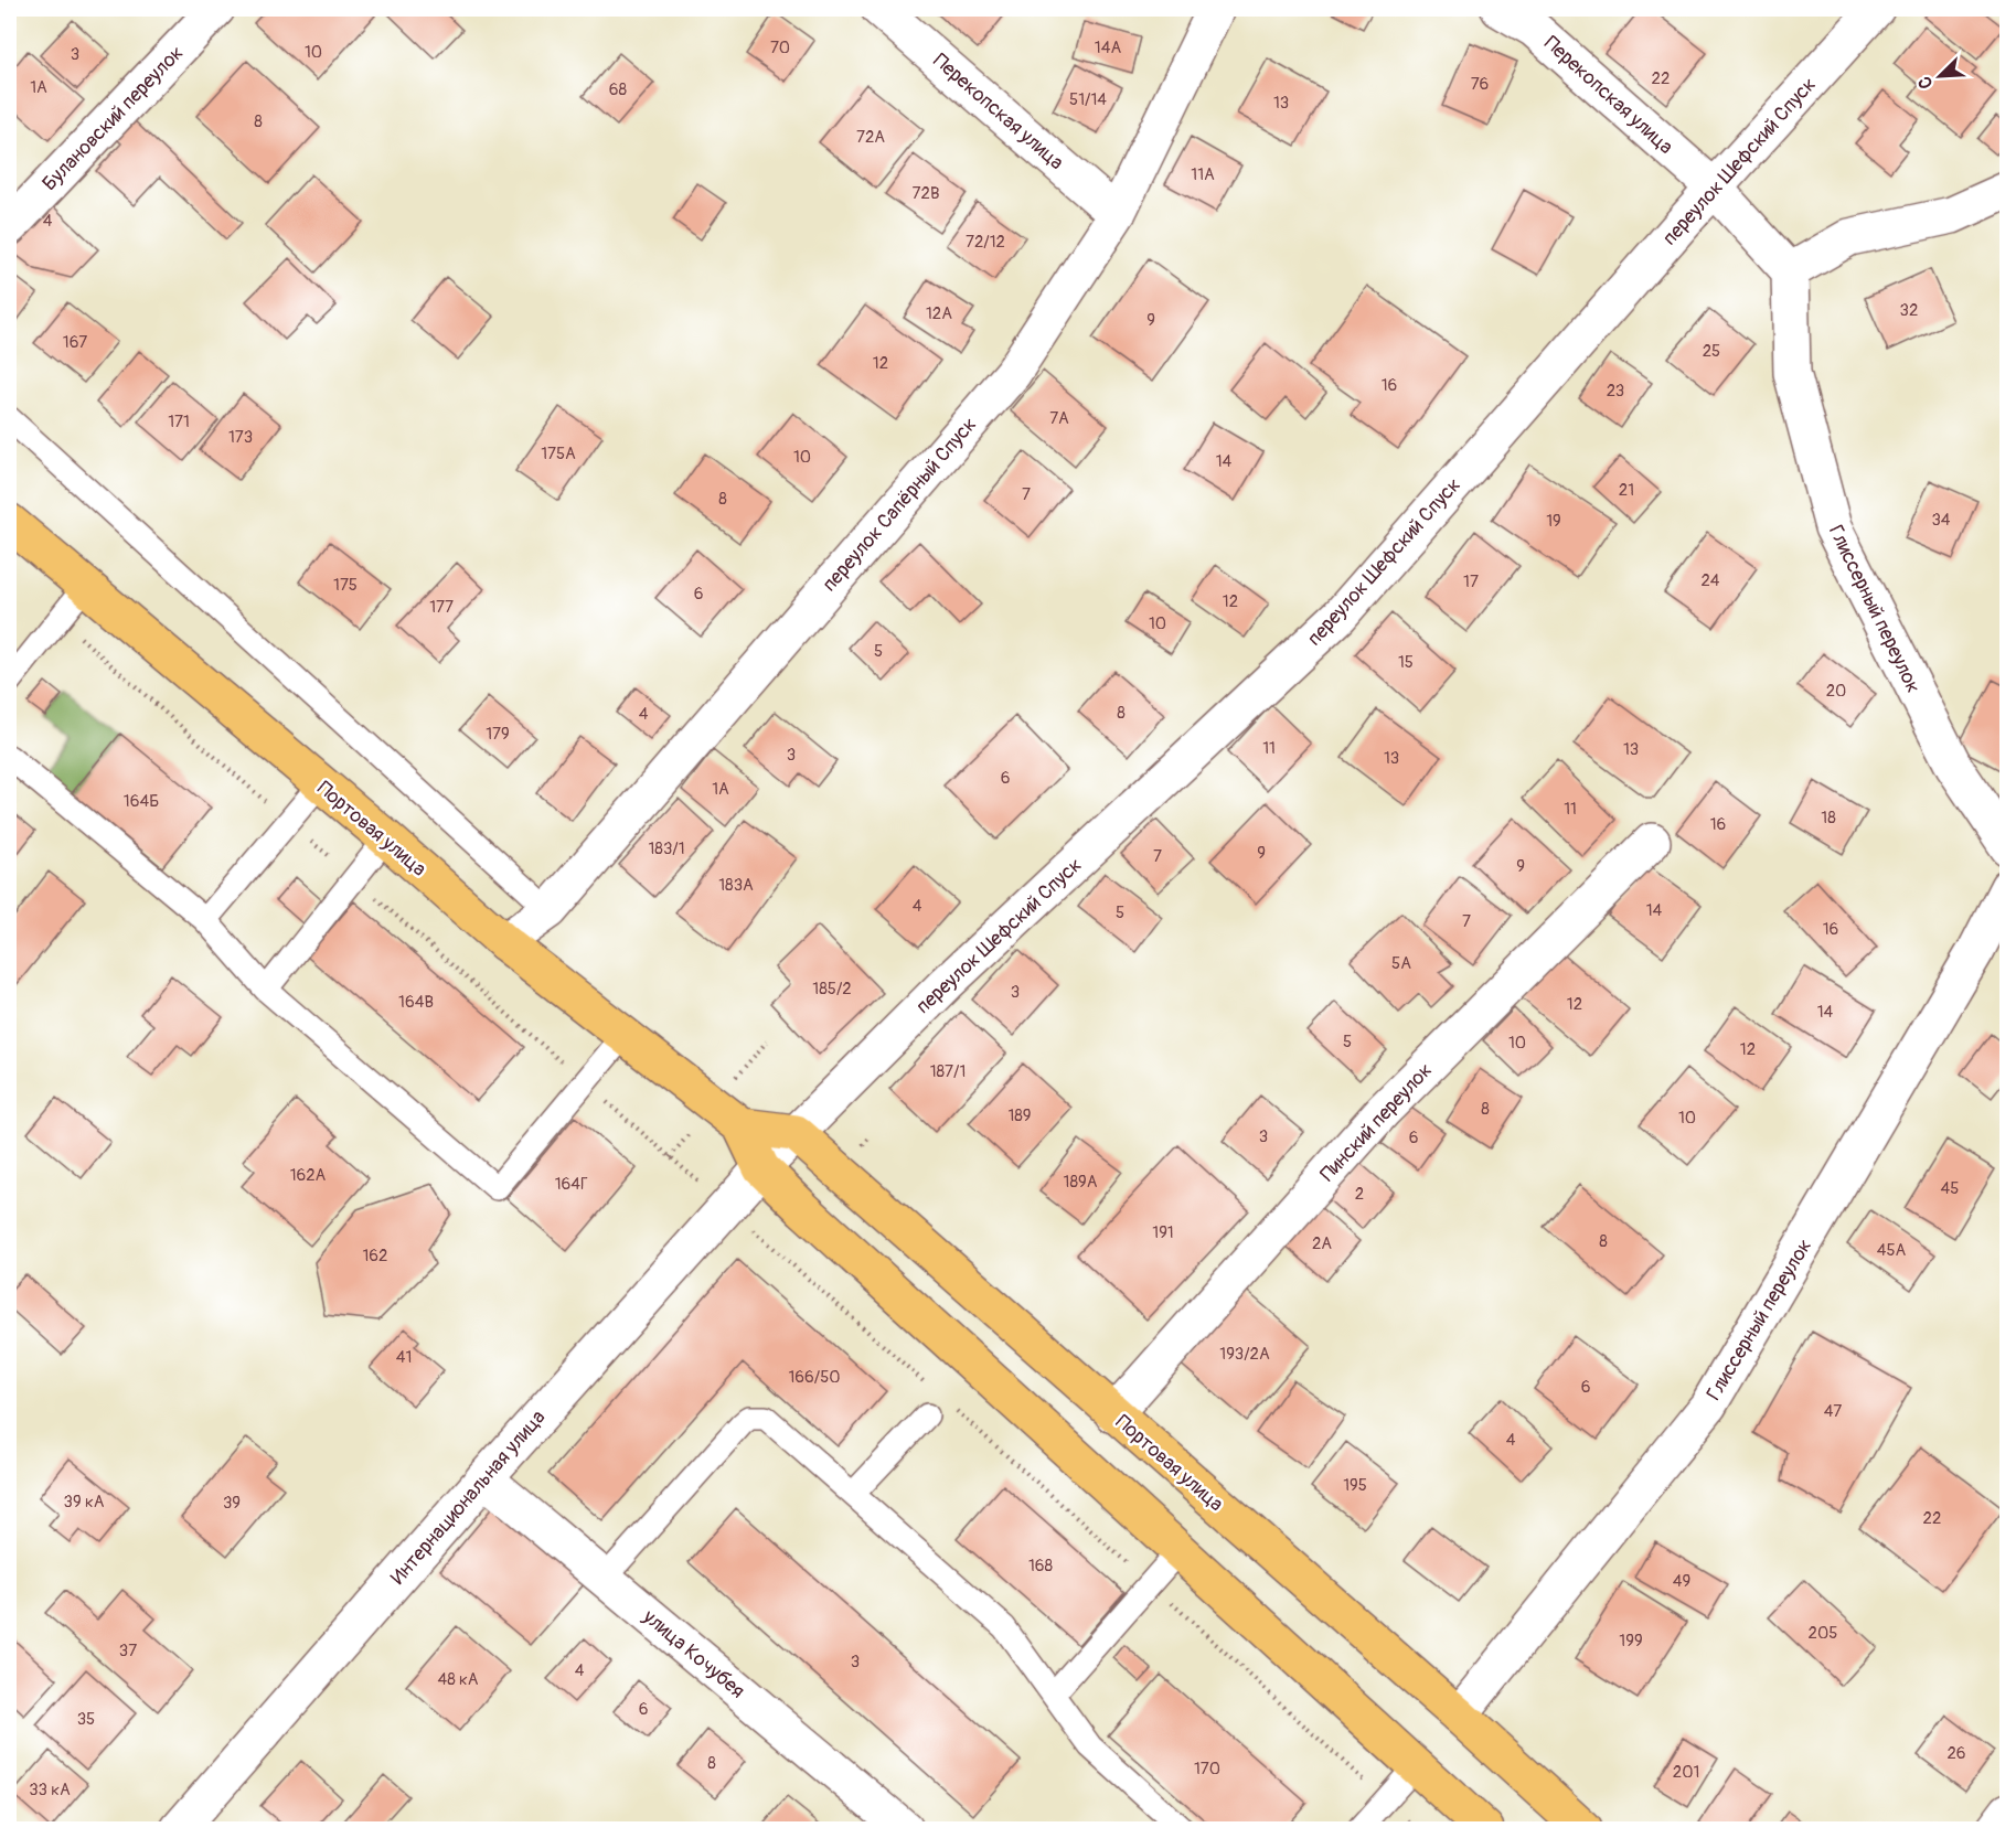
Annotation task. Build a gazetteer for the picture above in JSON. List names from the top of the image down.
{
  "streets": {
    "main road": ["Портовая улица"],
    "street": [
      "Перекопская улица",
      "Булановский переулок",
      "переулок Шефский Спуск",
      "переулок Сапёрный Спуск",
      "Глиссерный переулок",
      "Пинский переулок",
      "Интернациональная улица",
      "улица Кочубея"
    ]
  },
  "crossings": [
    ["Перекопская улица", "переулок Шефский Спуск"],
    ["Перекопская улица", "переулок Сапёрный Спуск"],
    ["переулок Шефский Спуск", "Портовая улица"],
    ["переулок Шефский Спуск", "Интернациональная улица"],
    ["переулок Сапёрный Спуск", "Портовая улица"],
    ["Глиссерный переулок", "Портовая улица"],
    ["Портовая улица", "Пинский переулок"],
    ["Портовая улица", "Интернациональная улица"],
    ["Интернациональная улица", "улица Кочубея"]
  ],
  "house_numbers": [
    "70",
    "14А",
    "10",
    "3",
    "22",
    "76",
    "1А",
    "68",
    "51/14",
    "13",
    "8",
    "72А",
    "11А",
    "72В",
    "4",
    "72/12",
    "32",
    "12А",
    "9",
    "167",
    "25",
    "12",
    "16",
    "23",
    "7А",
    "171",
    "173",
    "175А",
    "10",
    "14",
    "21",
    "7",
    "8",
    "34",
    "19",
    "24",
    "17",
    "175",
    "6",
    "12",
    "177",
    "10",
    "5",
    "15",
    "20",
    "8",
    "4",
    "179",
    "11",
    "13",
    "3",
    "13",
    "6",
    "1А",
    "164Б",
    "11",
    "18",
    "16",
    "183/1",
    "9",
    "7",
    "9",
    "183А",
    "4",
    "14",
    "5",
    "7",
    "16",
    "5А",
    "185/2",
    "3",
    "164В",
    "12",
    "14",
    "5",
    "10",
    "12",
    "187/1",
    "8",
    "189",
    "10",
    "3",
    "6",
    "162А",
    "189А",
    "164Г",
    "45",
    "2",
    "191",
    "8",
    "2А",
    "45А",
    "162",
    "193/2А",
    "41",
    "166/50",
    "6",
    "47",
    "4",
    "195",
    "39 кА",
    "39",
    "22",
    "168",
    "49",
    "205",
    "199",
    "37",
    "3",
    "4",
    "48 кА",
    "6",
    "35",
    "26",
    "8",
    "170",
    "201",
    "33 кА"
  ],
  "north": "bottom left"
}
